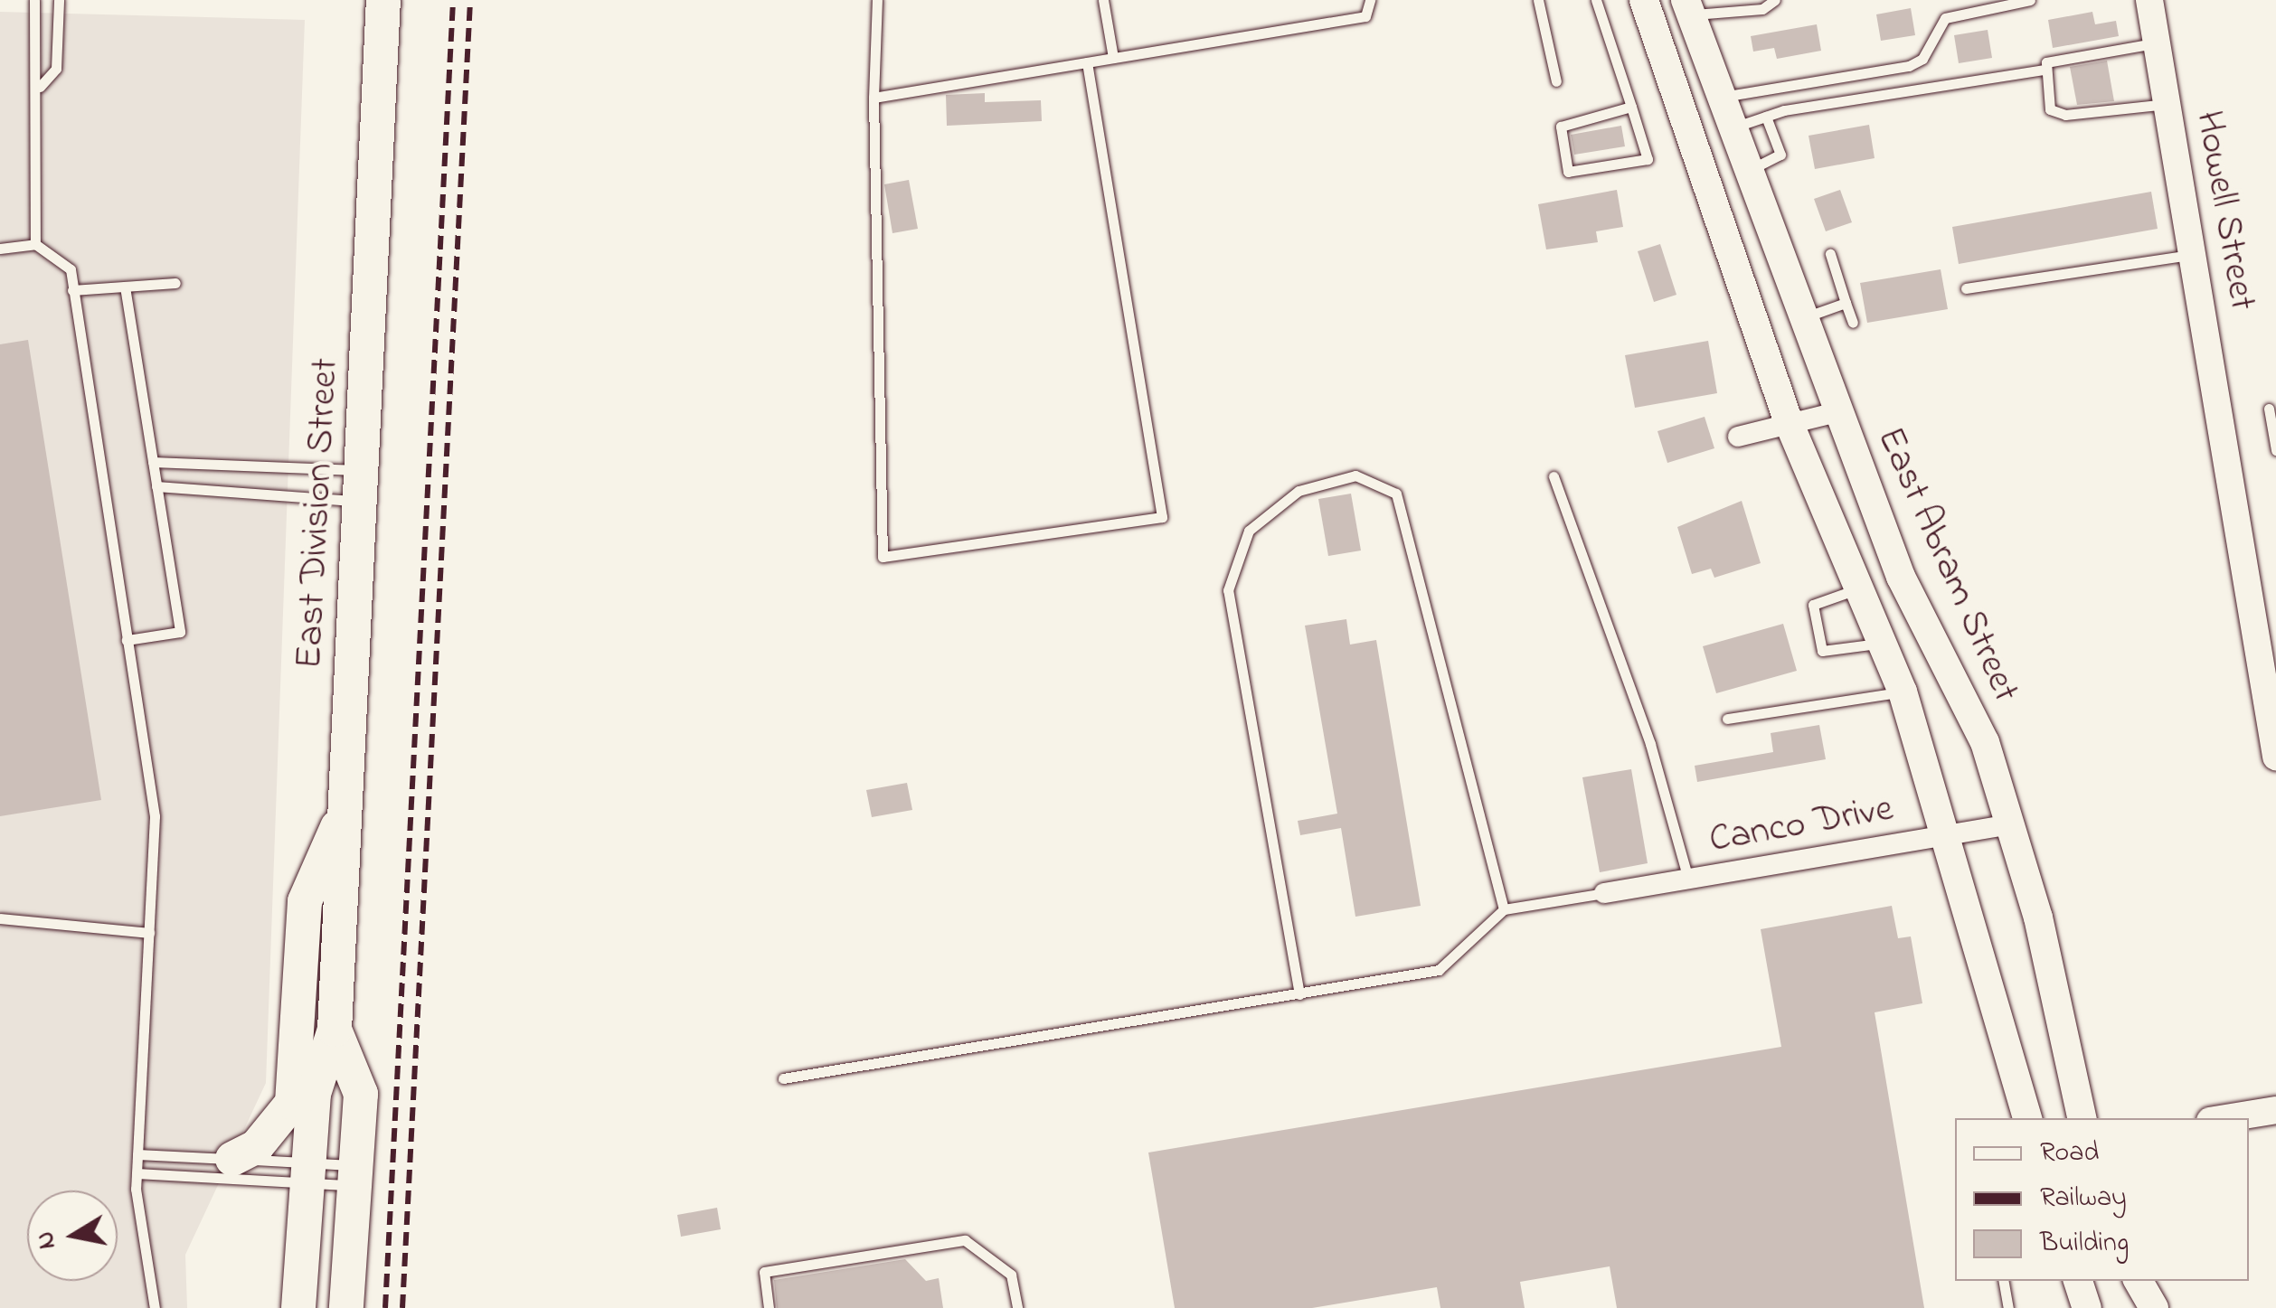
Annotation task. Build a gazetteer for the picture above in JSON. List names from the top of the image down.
{
  "streets": {
    "main road": ["East Division Street", "East Abram Street"],
    "street": ["Howell Street", "Canco Drive"]
  },
  "crossings": [
    ["East Abram Street", "Canco Drive"]
  ],
  "legend": ["Road", "Railway", "Building"],
  "north": "left"
}
